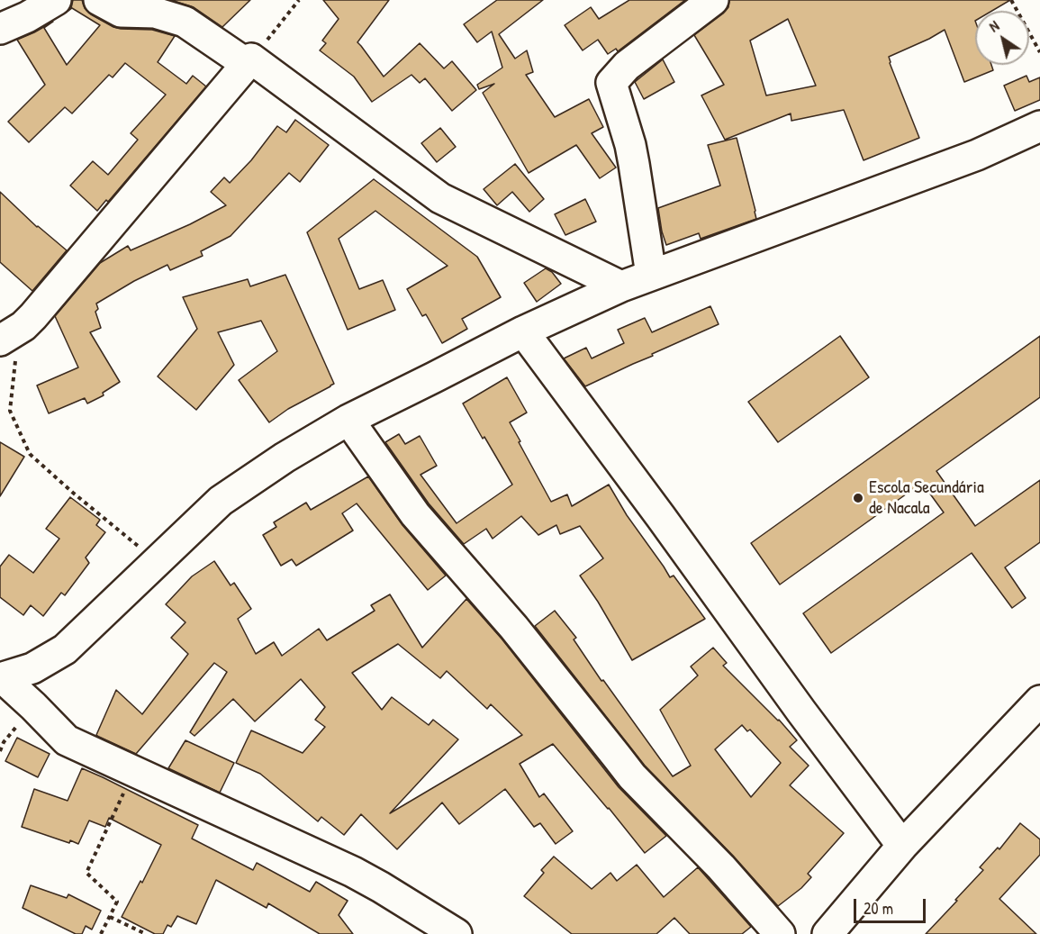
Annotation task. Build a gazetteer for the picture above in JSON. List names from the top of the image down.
{
  "places": ["Escola Secundária de Nacala"],
  "scale_bar": "20 m",
  "north": "top left"
}
